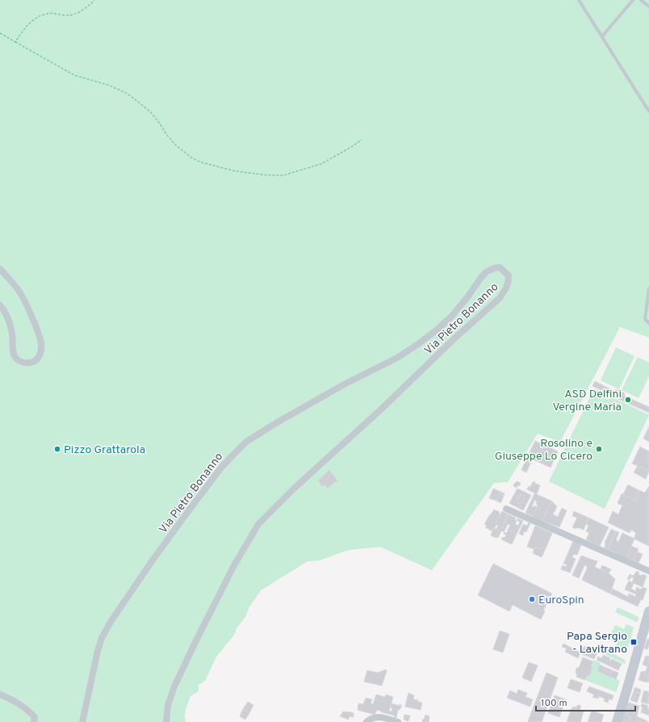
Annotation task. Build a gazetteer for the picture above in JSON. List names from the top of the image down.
{
  "streets": {
    "street": ["Via Pietro Bonanno"]
  },
  "places": {
    "other": [
      "ASD Delfini Vergine Maria",
      "Pizzo Grattarola",
      "Rosolino e Giuseppe Lo Cicero",
      "EuroSpin"
    ],
    "transit": ["Papa Sergio - Lavitrano"]
  },
  "scale_bar": "100 m"
}
